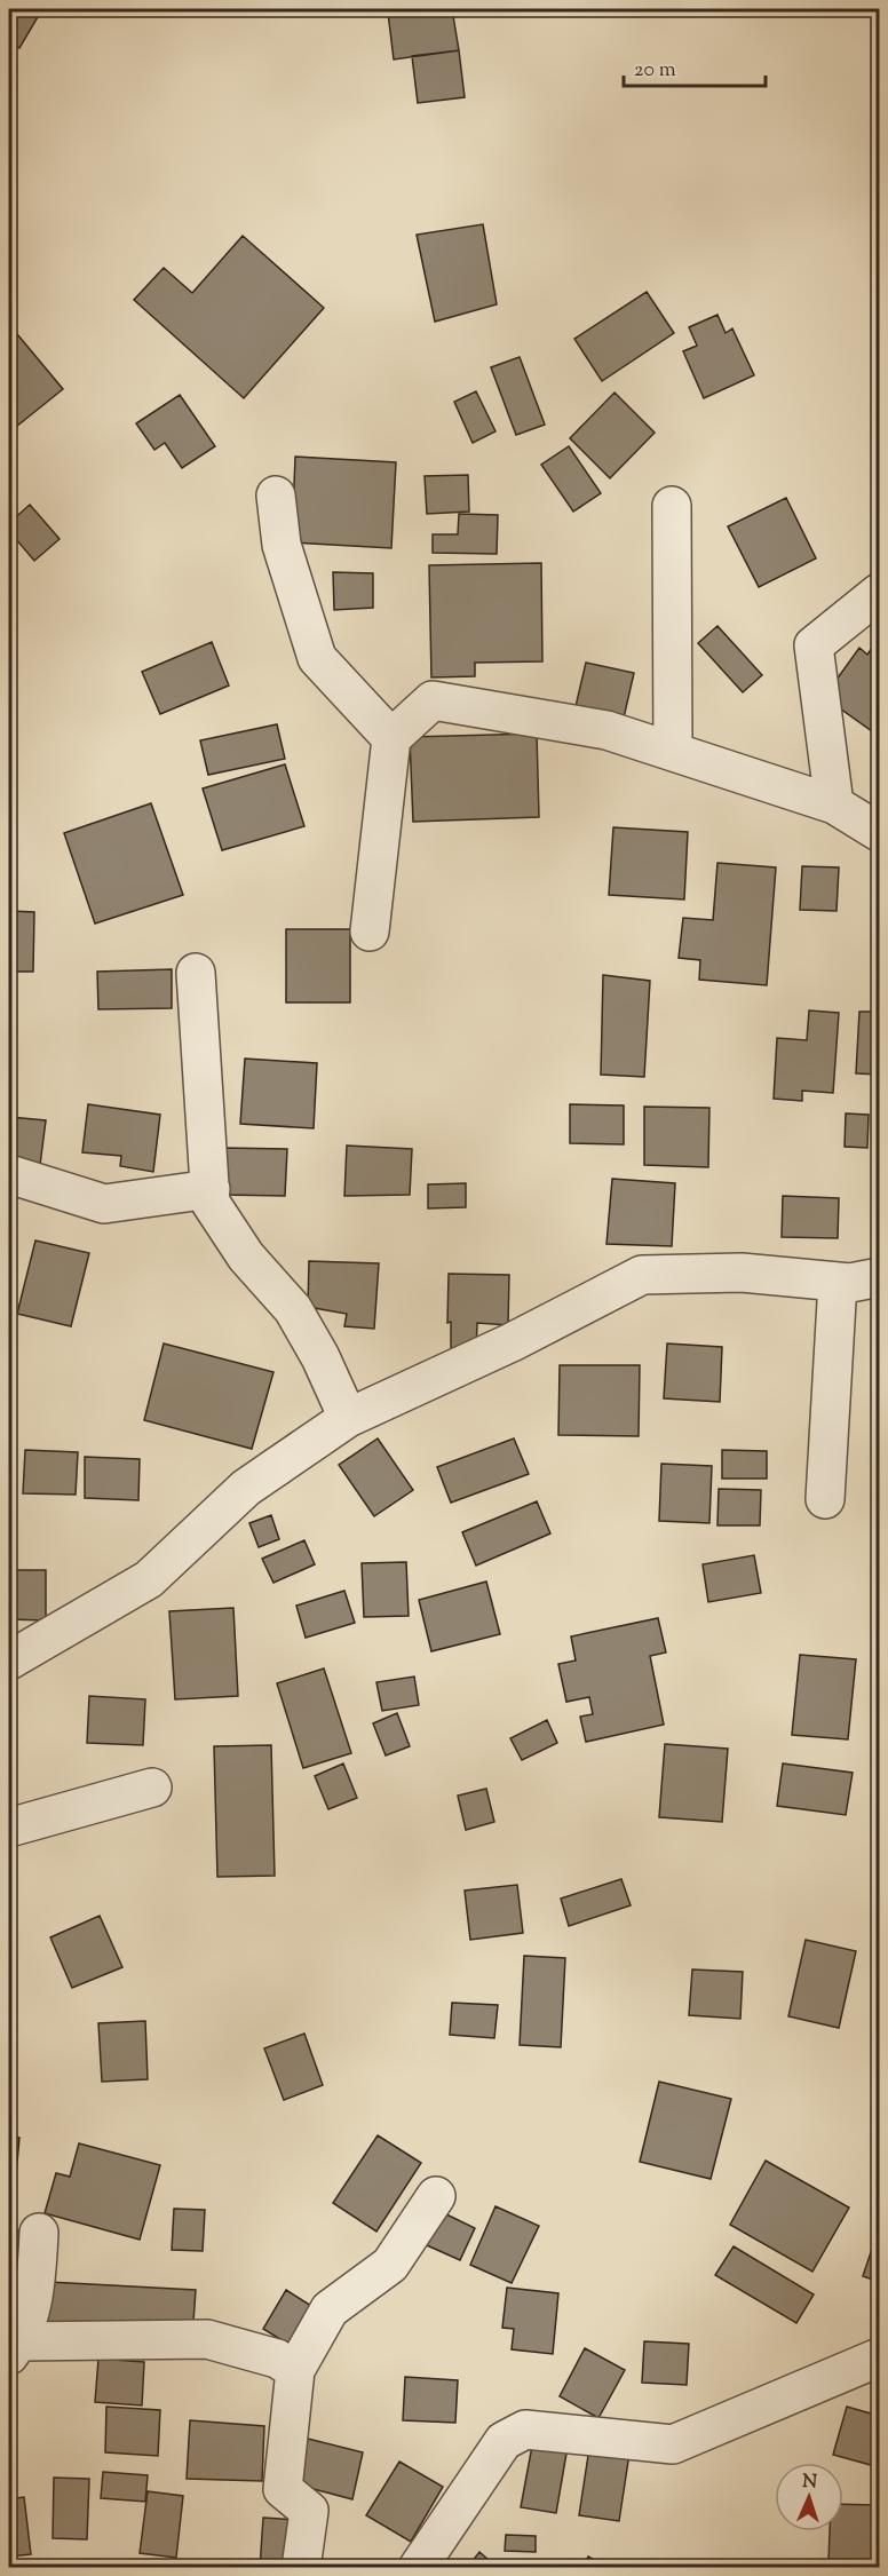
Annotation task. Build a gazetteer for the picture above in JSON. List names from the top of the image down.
{
  "scale_bar": "20 m",
  "north": "top"
}
